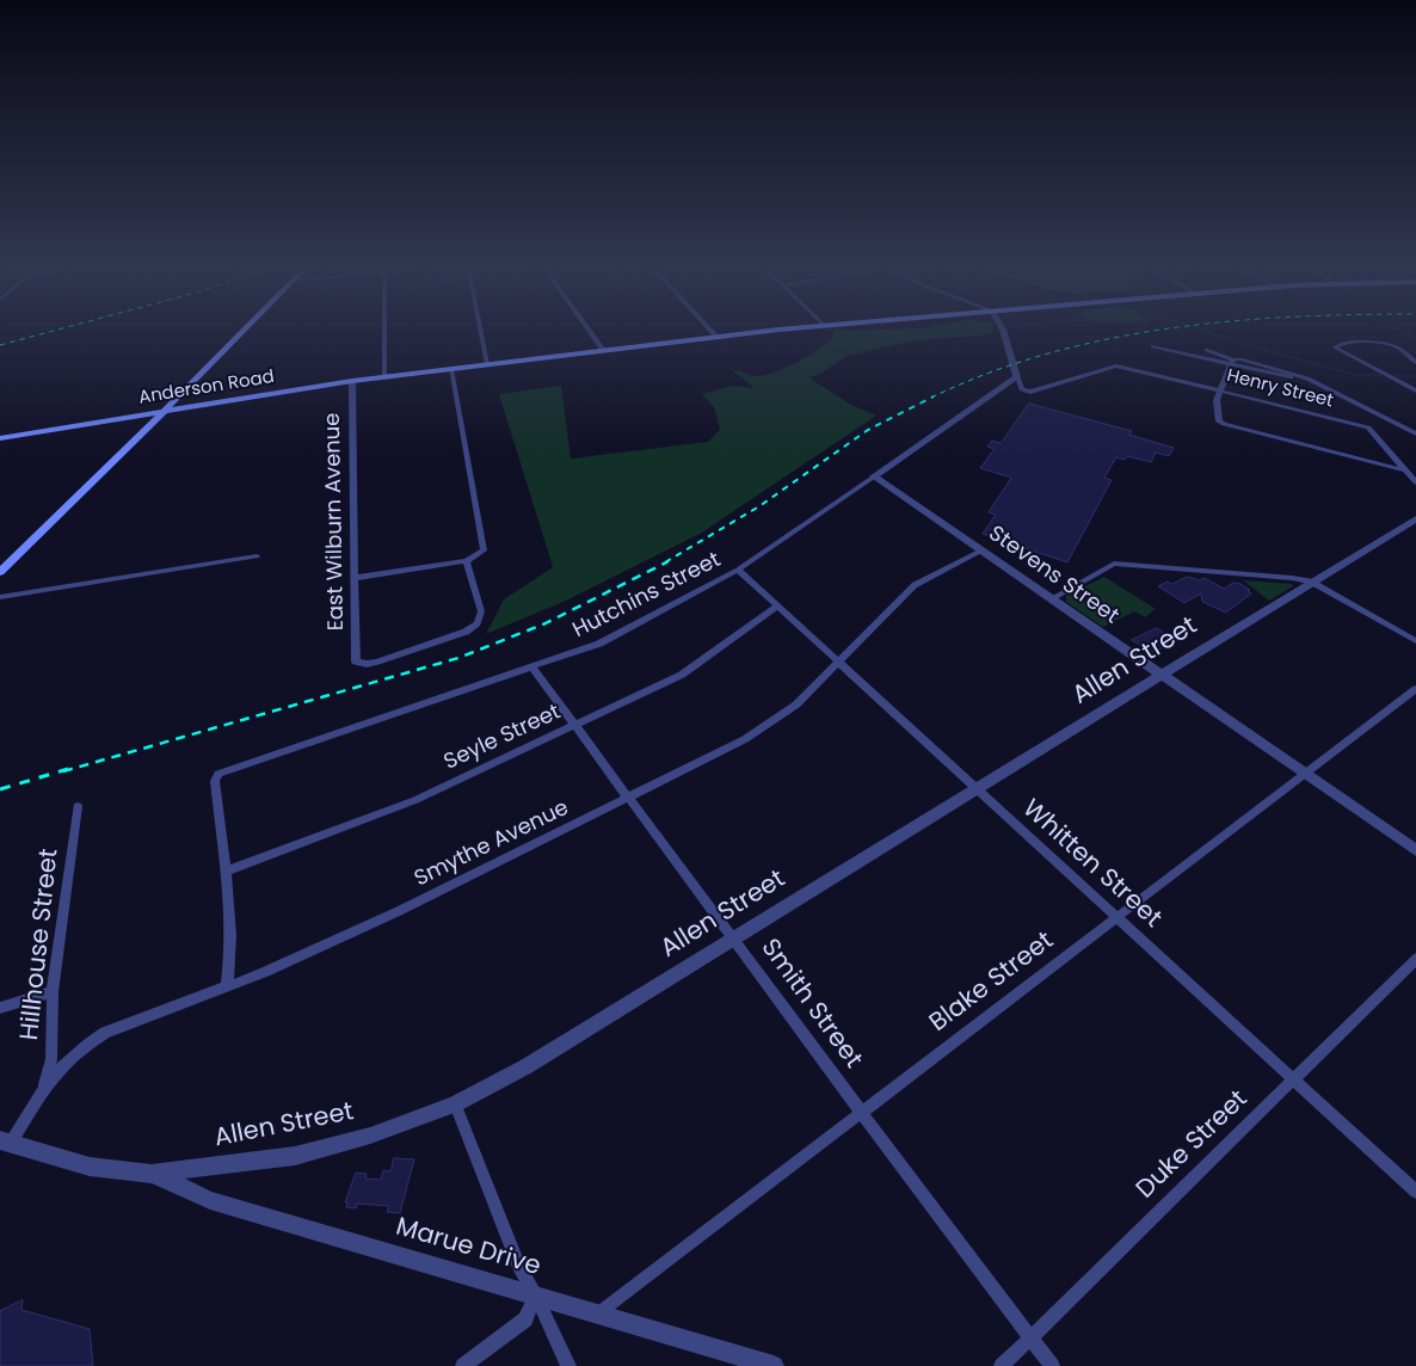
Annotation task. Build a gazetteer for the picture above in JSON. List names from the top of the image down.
{
  "streets": {
    "main road": ["Anderson Road"],
    "street": [
      "Henry Street",
      "East Wilburn Avenue",
      "Stevens Street",
      "Hutchins Street",
      "Allen Street",
      "Seyle Street",
      "Smythe Avenue",
      "Whitten Street",
      "Hillhouse Street",
      "Blake Street",
      "Smith Street",
      "Duke Street",
      "Marue Drive"
    ]
  },
  "crossings": [
    ["Anderson Road", "East Wilburn Avenue"],
    ["Henry Street", "Hutchins Street"],
    ["Stevens Street", "Hutchins Street"],
    ["Stevens Street", "Allen Street"],
    ["Stevens Street", "Smythe Avenue"],
    ["Stevens Street", "Blake Street"],
    ["Hutchins Street", "Seyle Street"],
    ["Hutchins Street", "Whitten Street"],
    ["Hutchins Street", "Smith Street"],
    ["Allen Street", "Smythe Avenue"],
    ["Allen Street", "Whitten Street"],
    ["Allen Street", "Smith Street"],
    ["Allen Street", "Marue Drive"],
    ["Seyle Street", "Whitten Street"],
    ["Seyle Street", "Smith Street"],
    ["Smythe Avenue", "Whitten Street"],
    ["Smythe Avenue", "Hillhouse Street"],
    ["Smythe Avenue", "Smith Street"],
    ["Whitten Street", "Blake Street"],
    ["Whitten Street", "Duke Street"],
    ["Blake Street", "Smith Street"],
    ["Blake Street", "Marue Drive"],
    ["Smith Street", "Duke Street"]
  ]
}
